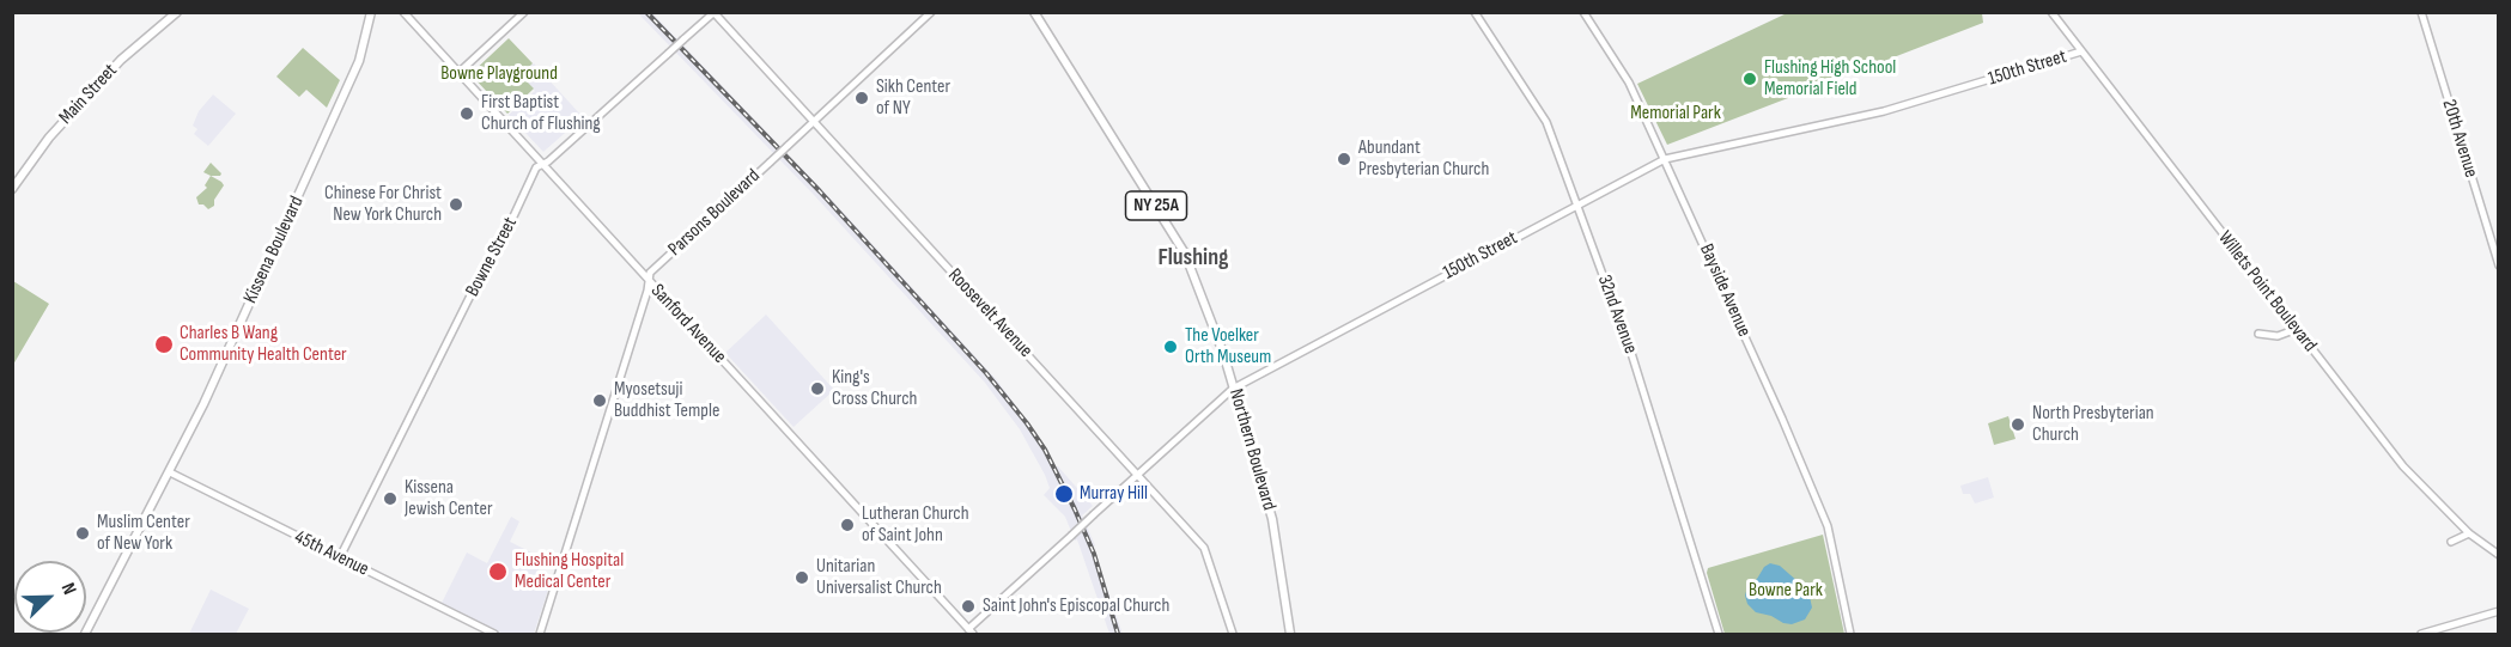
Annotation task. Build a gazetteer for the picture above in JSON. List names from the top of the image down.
{
  "streets": {
    "main road": [
      "Main Street",
      "NY 25A",
      "Kissena Boulevard",
      "Northern Boulevard"
    ],
    "street": [
      "150th Street",
      "20th Avenue",
      "Parsons Boulevard",
      "Bowne Street",
      "Bayside Avenue",
      "Willets Point Boulevard",
      "Roosevelt Avenue",
      "32nd Avenue",
      "Sanford Avenue",
      "45th Avenue"
    ]
  },
  "crossings": [
    ["150th Street", "Bayside Avenue"],
    ["150th Street", "Willets Point Boulevard"],
    ["150th Street", "Roosevelt Avenue"],
    ["150th Street", "32nd Avenue"],
    ["150th Street", "Sanford Avenue"],
    ["150th Street", "Northern Boulevard"],
    ["Parsons Boulevard", "Roosevelt Avenue"],
    ["Parsons Boulevard", "Sanford Avenue"],
    ["Kissena Boulevard", "45th Avenue"],
    ["Bowne Street", "Roosevelt Avenue"],
    ["Bowne Street", "Sanford Avenue"],
    ["Bowne Street", "45th Avenue"]
  ],
  "districts": ["Flushing"],
  "parks": ["Bowne Playground", "Memorial Park", "Bowne Park"],
  "places": [
    "Flushing High School Memorial Field",
    "Sikh Center of NY",
    "First Baptist Church of Flushing",
    "Abundant Presbyterian Church",
    "Chinese For Christ New York Church",
    "Charles B Wang Community Health Center",
    "The Voelker Orth Museum",
    "King's Cross Church",
    "Myosetsuji Buddhist Temple",
    "North Presbyterian Church",
    "Murray Hill",
    "Kissena Jewish Center",
    "Lutheran Church of Saint John",
    "Muslim Center of New York",
    "Flushing Hospital Medical Center",
    "Unitarian Universalist Church",
    "Saint John's Episcopal Church"
  ],
  "north": "top right"
}
